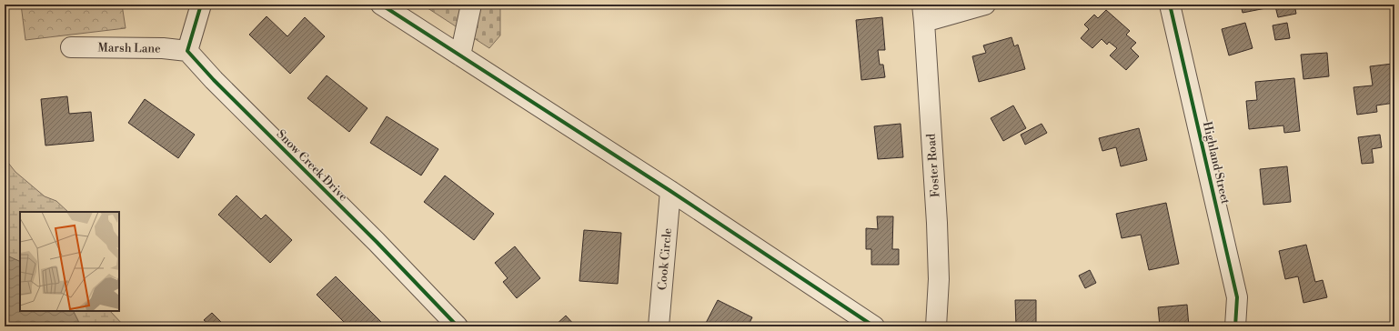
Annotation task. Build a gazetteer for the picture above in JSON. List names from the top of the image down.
{
  "streets": {
    "street": [
      "Marsh Lane",
      "Highland Street",
      "Snow Creek Drive",
      "Foster Road",
      "Cook Circle"
    ]
  },
  "crossings": [
    ["Marsh Lane", "Snow Creek Drive"]
  ]
}
